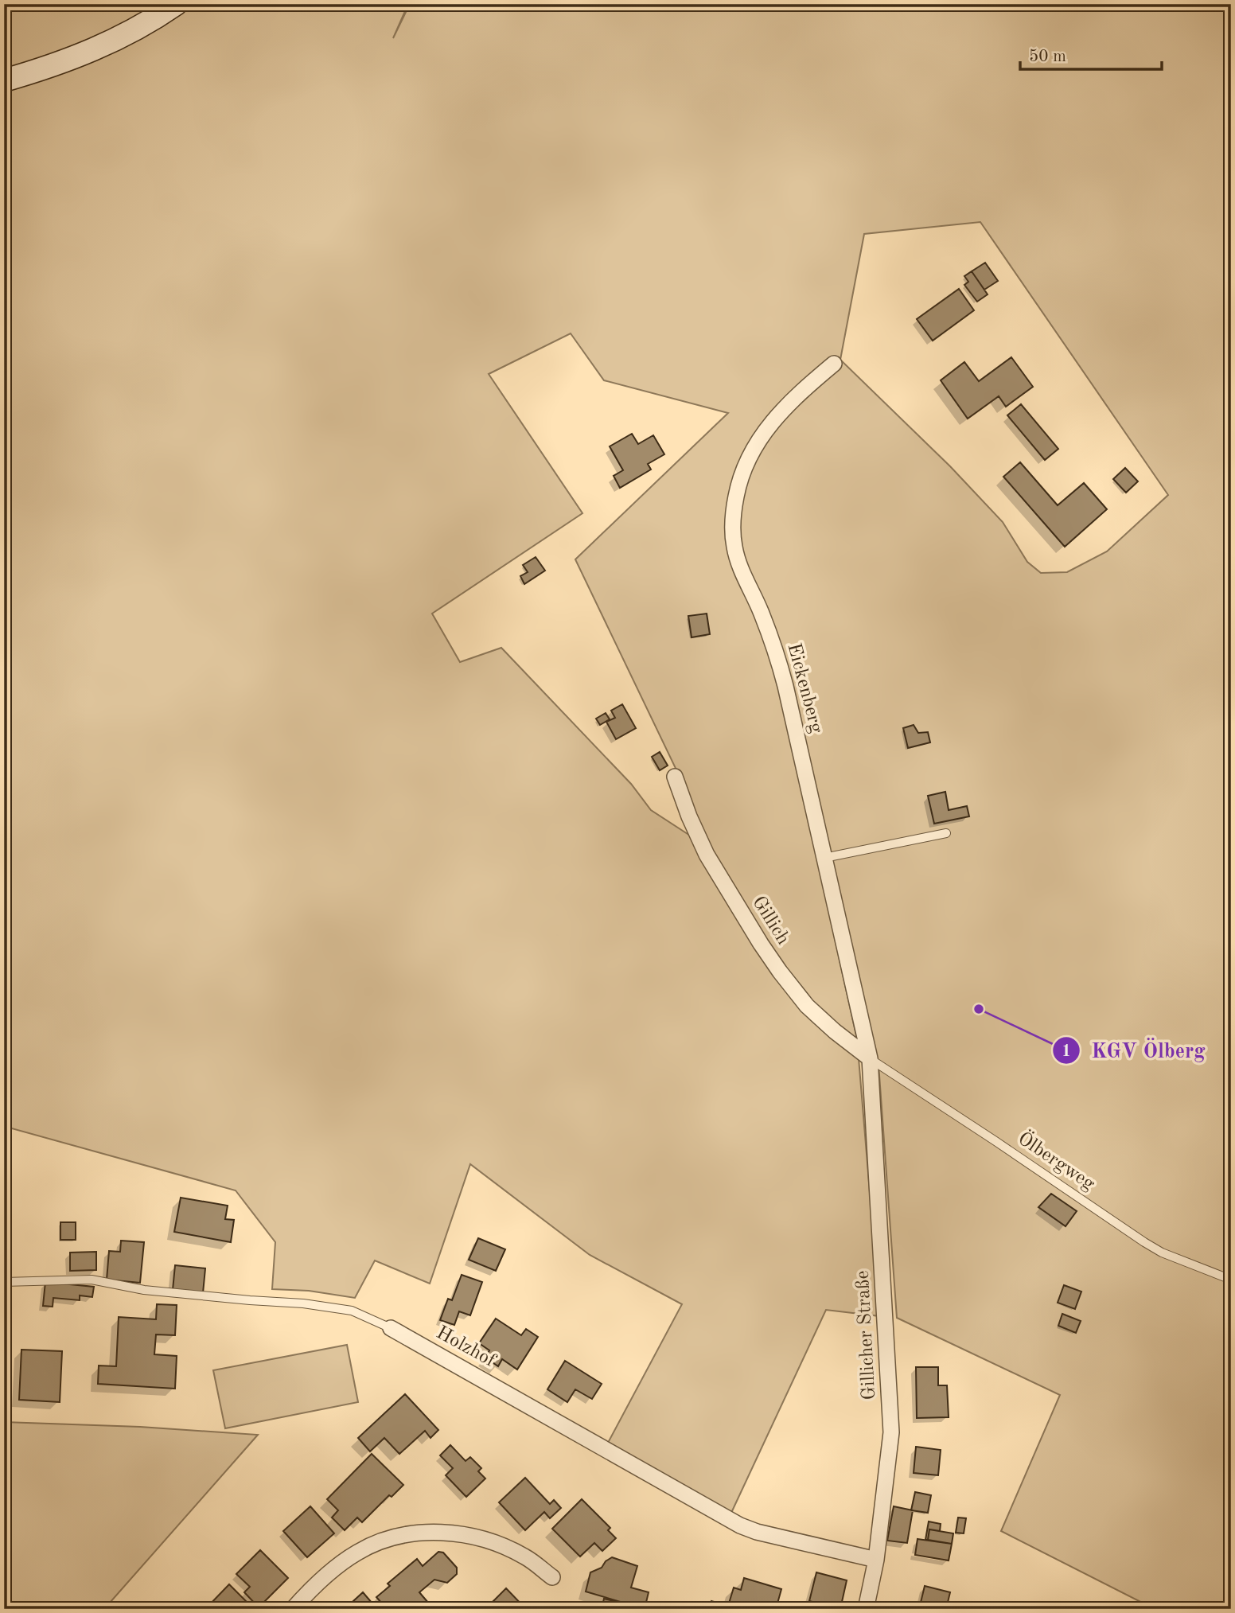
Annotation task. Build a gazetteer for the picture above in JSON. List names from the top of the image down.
{
  "streets": {
    "street": [
      "Eickenberg",
      "Gillich",
      "Gillicher Straße",
      "Holzhof"
    ],
    "lane": ["Ölbergweg"]
  },
  "crossings": [
    ["Eickenberg", "Gillich"],
    ["Eickenberg", "Ölbergweg"],
    ["Eickenberg", "Gillicher Straße"],
    ["Gillich", "Ölbergweg"],
    ["Gillich", "Gillicher Straße"],
    ["Ölbergweg", "Gillicher Straße"],
    ["Gillicher Straße", "Holzhof"]
  ],
  "places": ["KGV Ölberg"],
  "scale_bar": "50 m"
}
